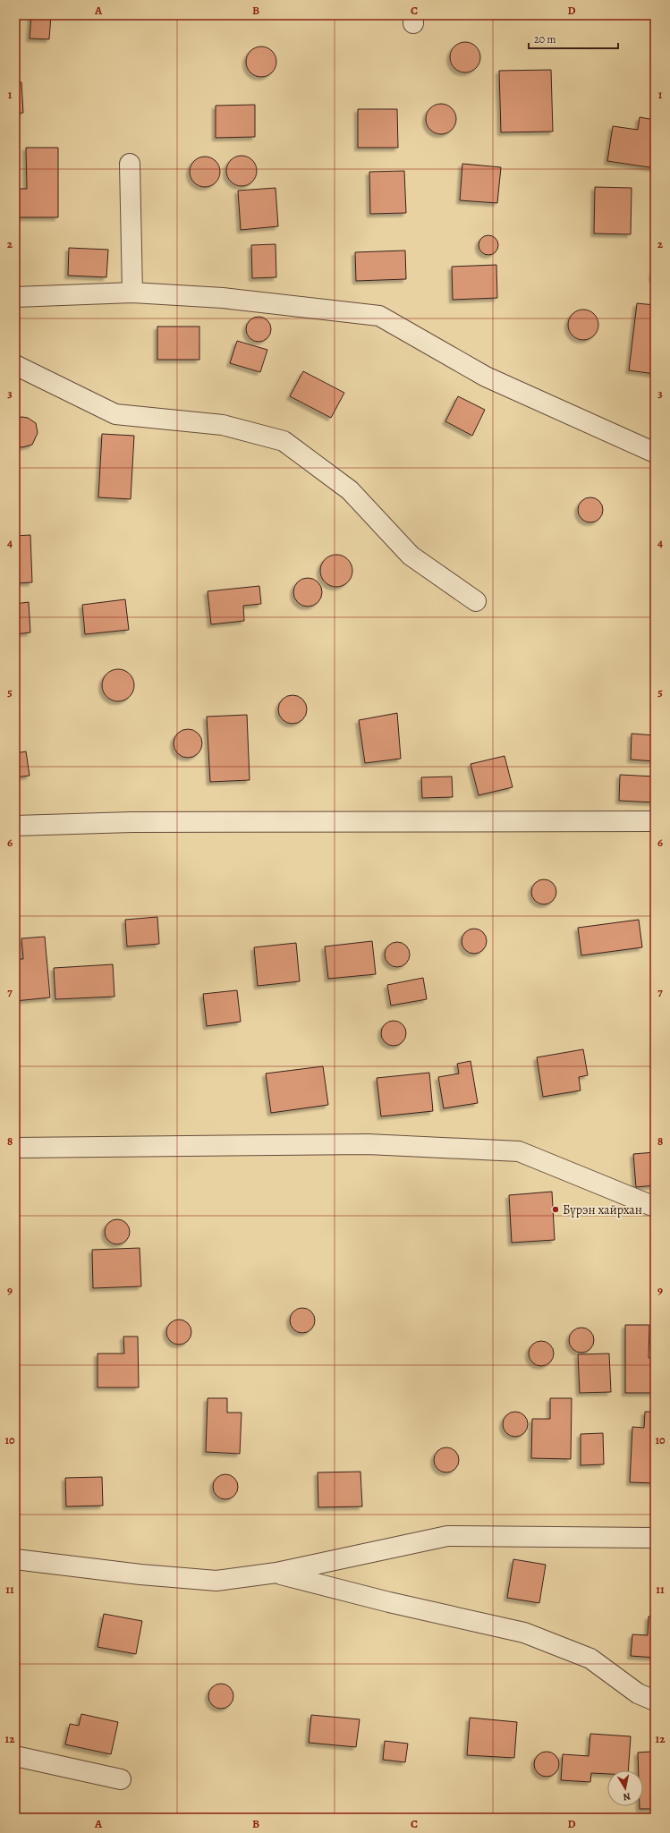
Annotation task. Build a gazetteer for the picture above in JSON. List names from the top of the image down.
{
  "places": ["Бүрэн хайрхан"],
  "scale_bar": "20 m",
  "north": "bottom",
  "grid": {
    "columns": [
      "A",
      "B",
      "C",
      "D"
    ],
    "rows": [
      "1",
      "2",
      "3",
      "4",
      "5",
      "6",
      "7",
      "8",
      "9",
      "10",
      "11",
      "12"
    ]
  }
}
